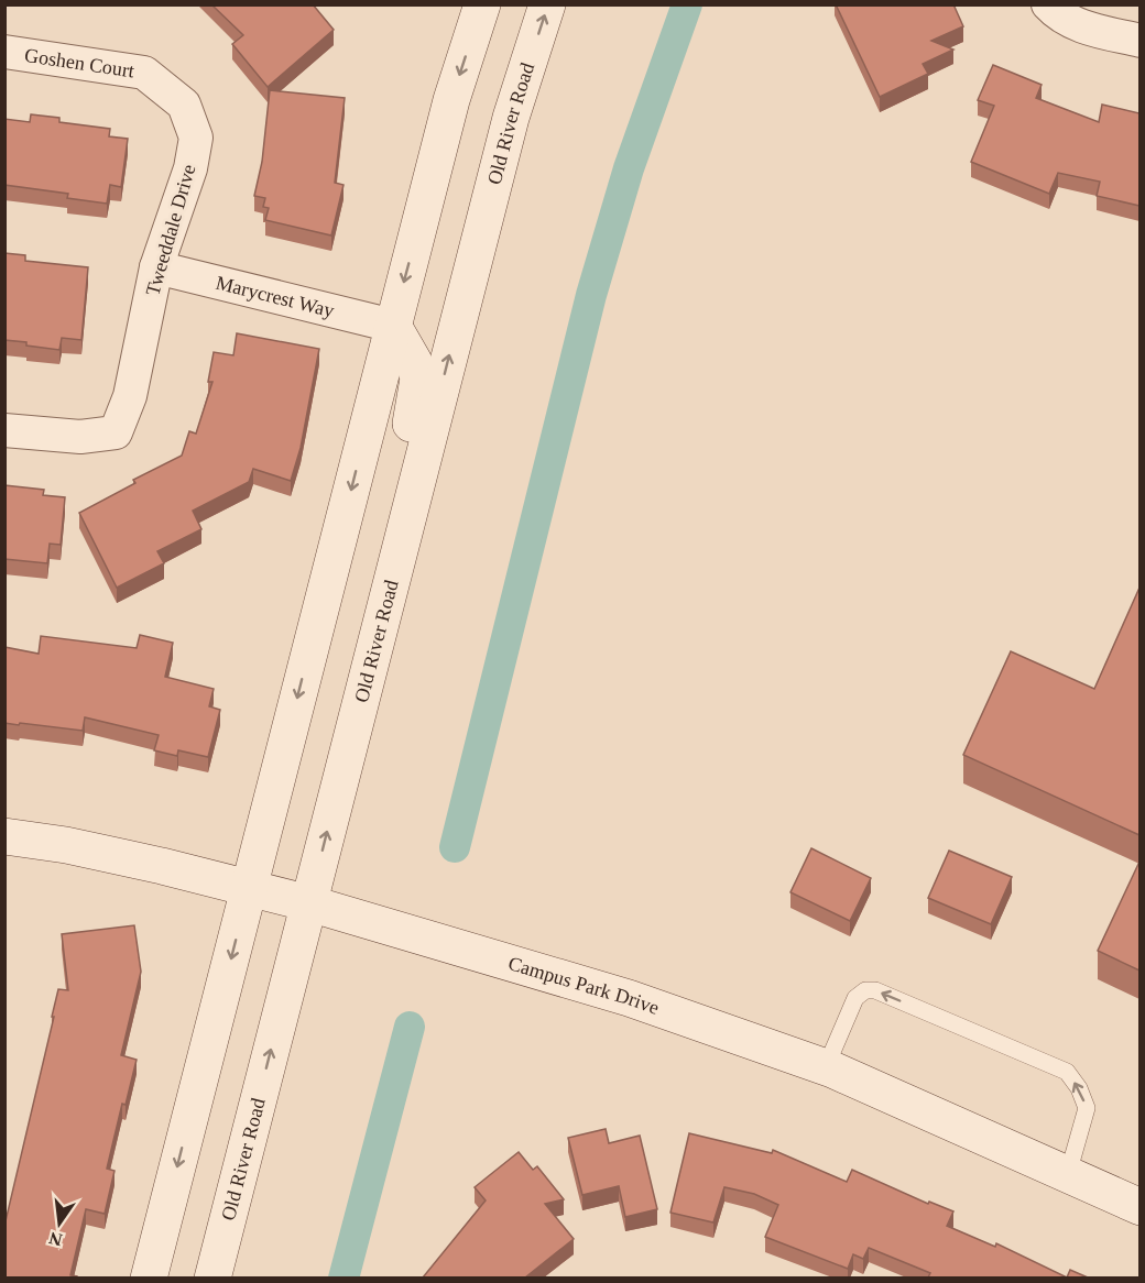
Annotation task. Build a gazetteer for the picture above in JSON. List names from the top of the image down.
{
  "streets": {
    "main road": ["Old River Road", "Campus Park Drive"],
    "street": ["Goshen Court", "Tweeddale Drive", "Marycrest Way"]
  },
  "crossings": [
    ["Goshen Court", "Tweeddale Drive"],
    ["Old River Road", "Campus Park Drive"],
    ["Tweeddale Drive", "Marycrest Way"]
  ],
  "north": "bottom"
}
